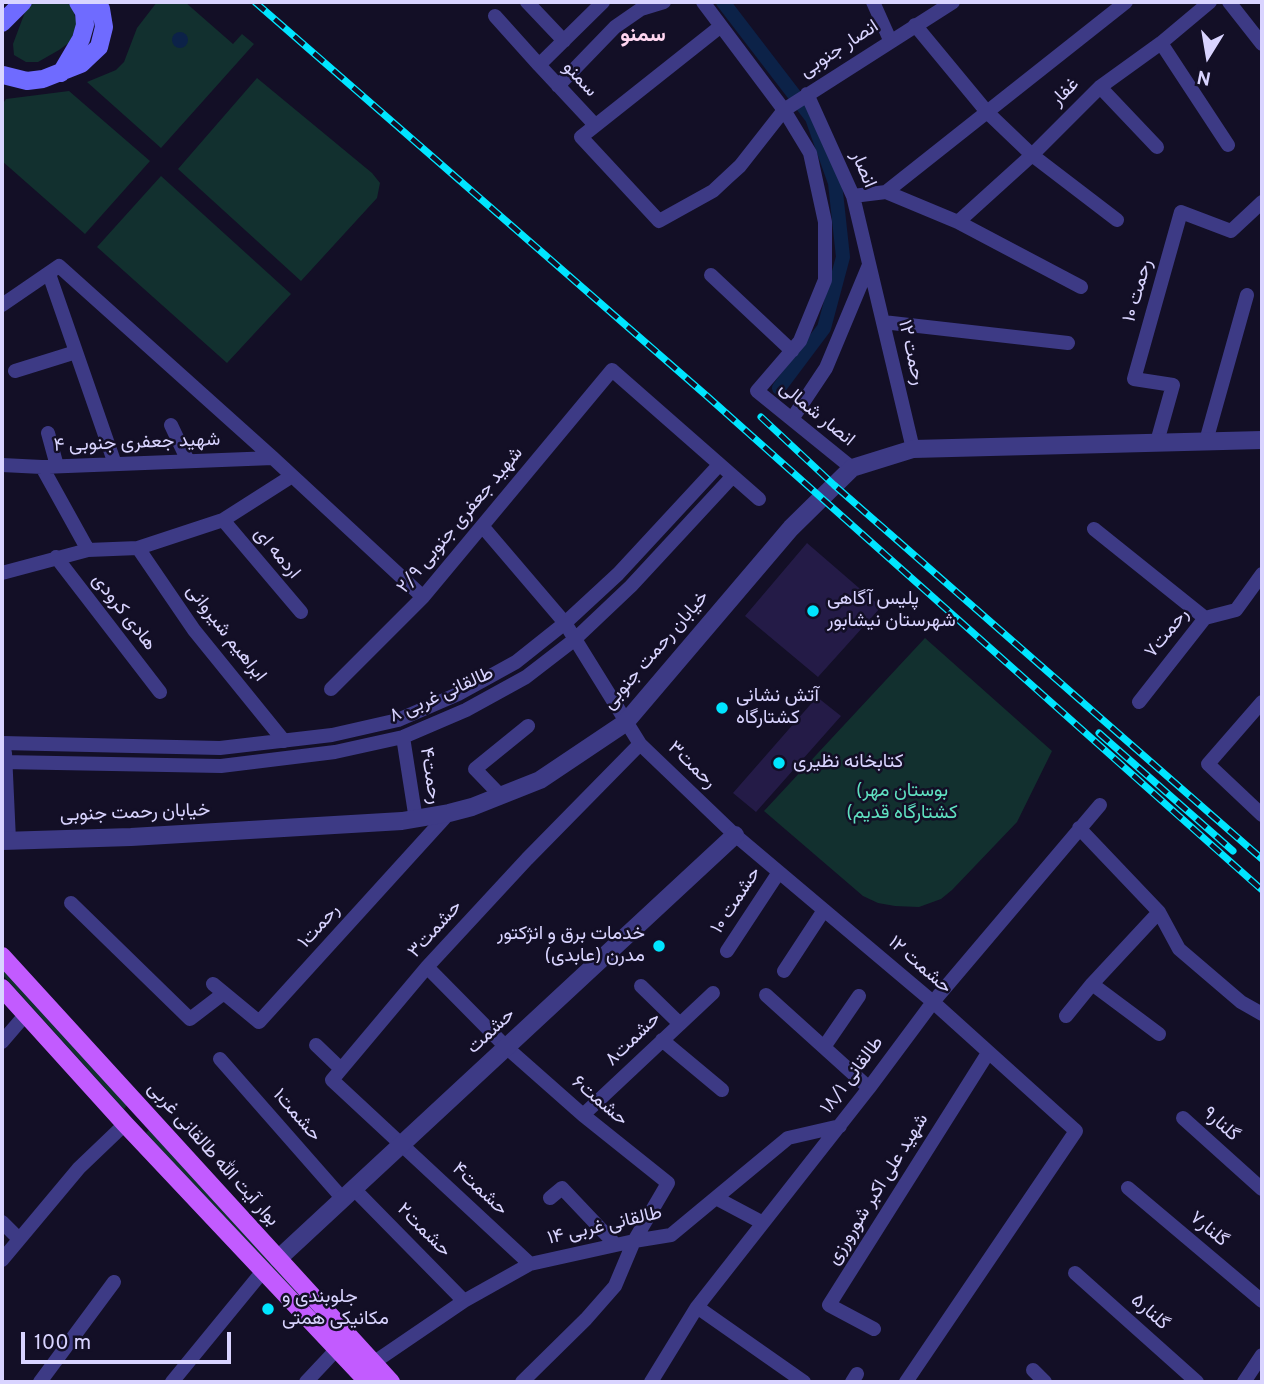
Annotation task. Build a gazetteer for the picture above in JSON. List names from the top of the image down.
{
  "streets": {
    "main road": ["بوار آیت الله طالقانی غربی"],
    "street": [
      "انصار جنوبی",
      "سمنو",
      "غفار",
      "انصار",
      "رحمت ۱۰",
      "رحمت ۱۲",
      "انصار شمالی",
      "شهید جعفری جنوبی ۴",
      "شهید جعفری جنوبی ۲/۹",
      "اردمه ای",
      "هادی کرودی",
      "ابراهیم شیروانی",
      "رحمت۷",
      "خیابان رحمت جنوبی",
      "طالقانی غربی ۸",
      "رحمت۳",
      "رحمت۴",
      "حشمت ۱۰",
      "رحمت۱",
      "حشمت۳",
      "حشمت ۱۲",
      "حشمت",
      "حشمت۸",
      "طالقانی ۱۸/۱",
      "حشمت۶",
      "حشمت۱",
      "گلنار۹",
      "حشمت۴",
      "شهید علی اکبر شورورزی",
      "طالقانی غربی ۱۴",
      "گلنار۷",
      "حشمت۲",
      "گلنار۵"
    ]
  },
  "crossings": [
    ["انصار جنوبی", "سمنو"],
    ["انصار جنوبی", "انصار"],
    ["انصار", "رحمت ۱۲"],
    ["رحمت ۱۰", "خیابان رحمت جنوبی"],
    ["رحمت ۱۲", "خیابان رحمت جنوبی"],
    ["انصار شمالی", "خیابان رحمت جنوبی"],
    ["شهید جعفری جنوبی ۲/۹", "طالقانی غربی ۸"],
    ["شهید جعفری جنوبی ۲/۹", "رحمت۳"],
    ["ابراهیم شیروانی", "طالقانی غربی ۸"],
    ["خیابان رحمت جنوبی", "رحمت۳"],
    ["خیابان رحمت جنوبی", "رحمت۴"],
    ["خیابان رحمت جنوبی", "رحمت۱"],
    ["طالقانی غربی ۸", "رحمت۳"],
    ["طالقانی غربی ۸", "رحمت۴"],
    ["رحمت۳", "حشمت۳"],
    ["رحمت۳", "حشمت ۱۲"],
    ["رحمت۳", "حشمت"],
    ["حشمت ۱۰", "حشمت ۱۲"],
    ["حشمت۳", "حشمت۶"],
    ["حشمت ۱۲", "حشمت"],
    ["حشمت ۱۲", "طالقانی ۱۸/۱"],
    ["حشمت ۱۲", "شهید علی اکبر شورورزی"],
    ["حشمت", "حشمت۶"],
    ["حشمت", "حشمت۱"],
    ["حشمت", "بوار آیت الله طالقانی غربی"],
    ["حشمت", "حشمت۴"],
    ["حشمت", "حشمت۲"],
    ["حشمت۸", "حشمت۶"],
    ["طالقانی ۱۸/۱", "طالقانی غربی ۱۴"],
    ["حشمت۶", "طالقانی غربی ۱۴"],
    ["حشمت۱", "حشمت۲"],
    ["بوار آیت الله طالقانی غربی", "طالقانی غربی ۱۴"],
    ["حشمت۴", "طالقانی غربی ۱۴"],
    ["طالقانی غربی ۱۴", "حشمت۲"]
  ],
  "districts": ["سمنو"],
  "parks": ["(بوستان مهر (کشتارگاه قدیم"],
  "places": [
    "پلیس آگاهی شهرستان نیشابور",
    "آتش نشانی کشتارگاه",
    "کتابخانه نظیری",
    "خدمات برق و انژکتور مدرن (عابدی)",
    "جلوبندی و مکانیکی همتی"
  ],
  "scale_bar": "100 m",
  "north": "bottom"
}
